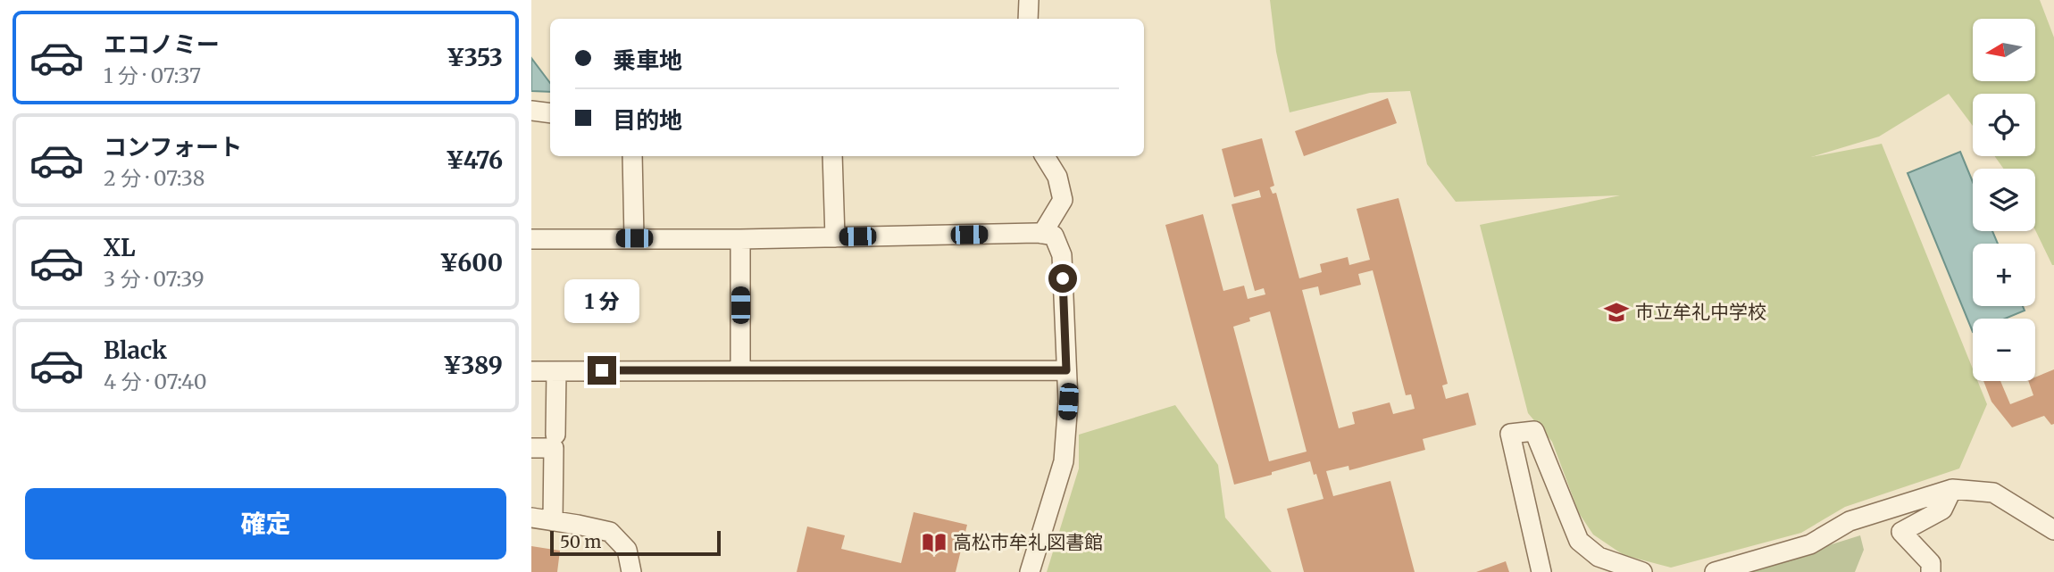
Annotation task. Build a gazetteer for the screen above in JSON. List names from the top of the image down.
{
  "places": {
    "school or university": ["市立牟礼中学校"],
    "library": ["高松市牟礼図書館"]
  },
  "scale_bar": "50 m",
  "north": "left",
  "page": {
    "list": [
      {
        "name": "エコノミー",
        "note": "1 分 · 07:37",
        "value": "¥353"
      },
      {
        "name": "コンフォート",
        "note": "2 分 · 07:38",
        "value": "¥476"
      },
      {
        "name": "XL",
        "note": "3 分 · 07:39",
        "value": "¥600"
      },
      {
        "name": "Black",
        "note": "4 分 · 07:40",
        "value": "¥389"
      }
    ],
    "map_buttons": ["+", "−"],
    "banner": ["乗車地", "目的地"],
    "bubble": "1 分",
    "buttons": "確定",
    "scale": "50 m"
  }
}
